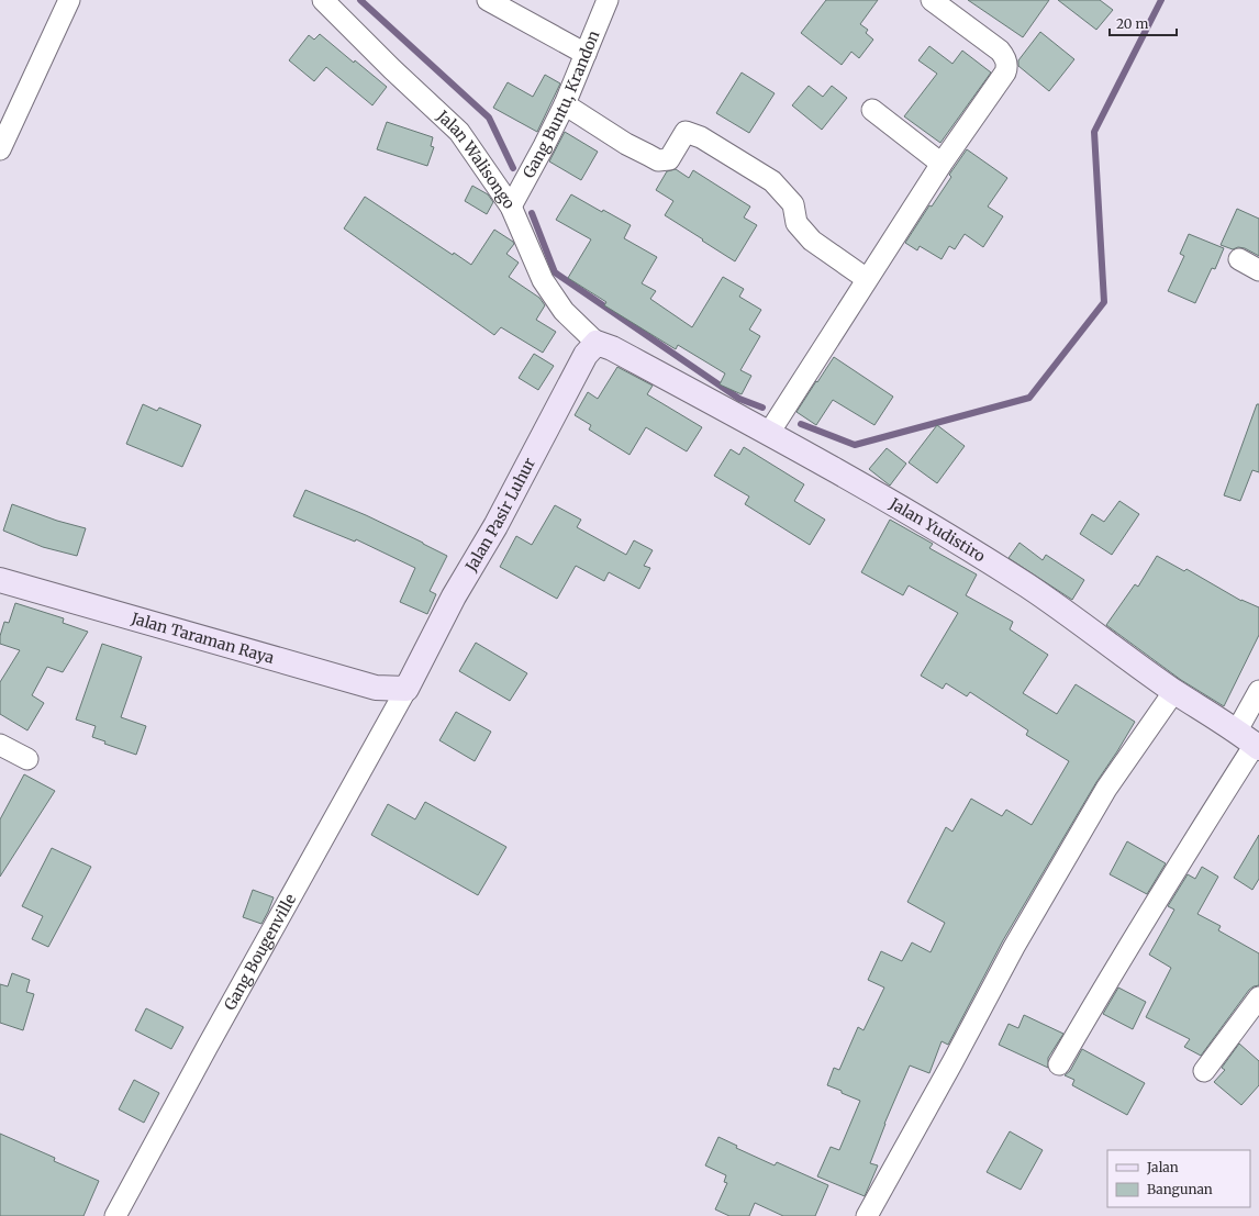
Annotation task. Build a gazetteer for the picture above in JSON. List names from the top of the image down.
{
  "streets": {
    "street": [
      "Gang Buntu, Krandon",
      "Jalan Walisongo",
      "Jalan Pasir Luhur",
      "Jalan Yudistiro",
      "Jalan Taraman Raya",
      "Gang Bougenville"
    ]
  },
  "crossings": [
    ["Gang Buntu, Krandon", "Jalan Walisongo"],
    ["Jalan Walisongo", "Jalan Pasir Luhur"],
    ["Jalan Walisongo", "Jalan Yudistiro"],
    ["Jalan Pasir Luhur", "Jalan Yudistiro"],
    ["Jalan Pasir Luhur", "Jalan Taraman Raya"],
    ["Jalan Pasir Luhur", "Gang Bougenville"],
    ["Jalan Taraman Raya", "Gang Bougenville"]
  ],
  "legend": ["Jalan", "Bangunan"],
  "scale_bar": "20 m"
}
